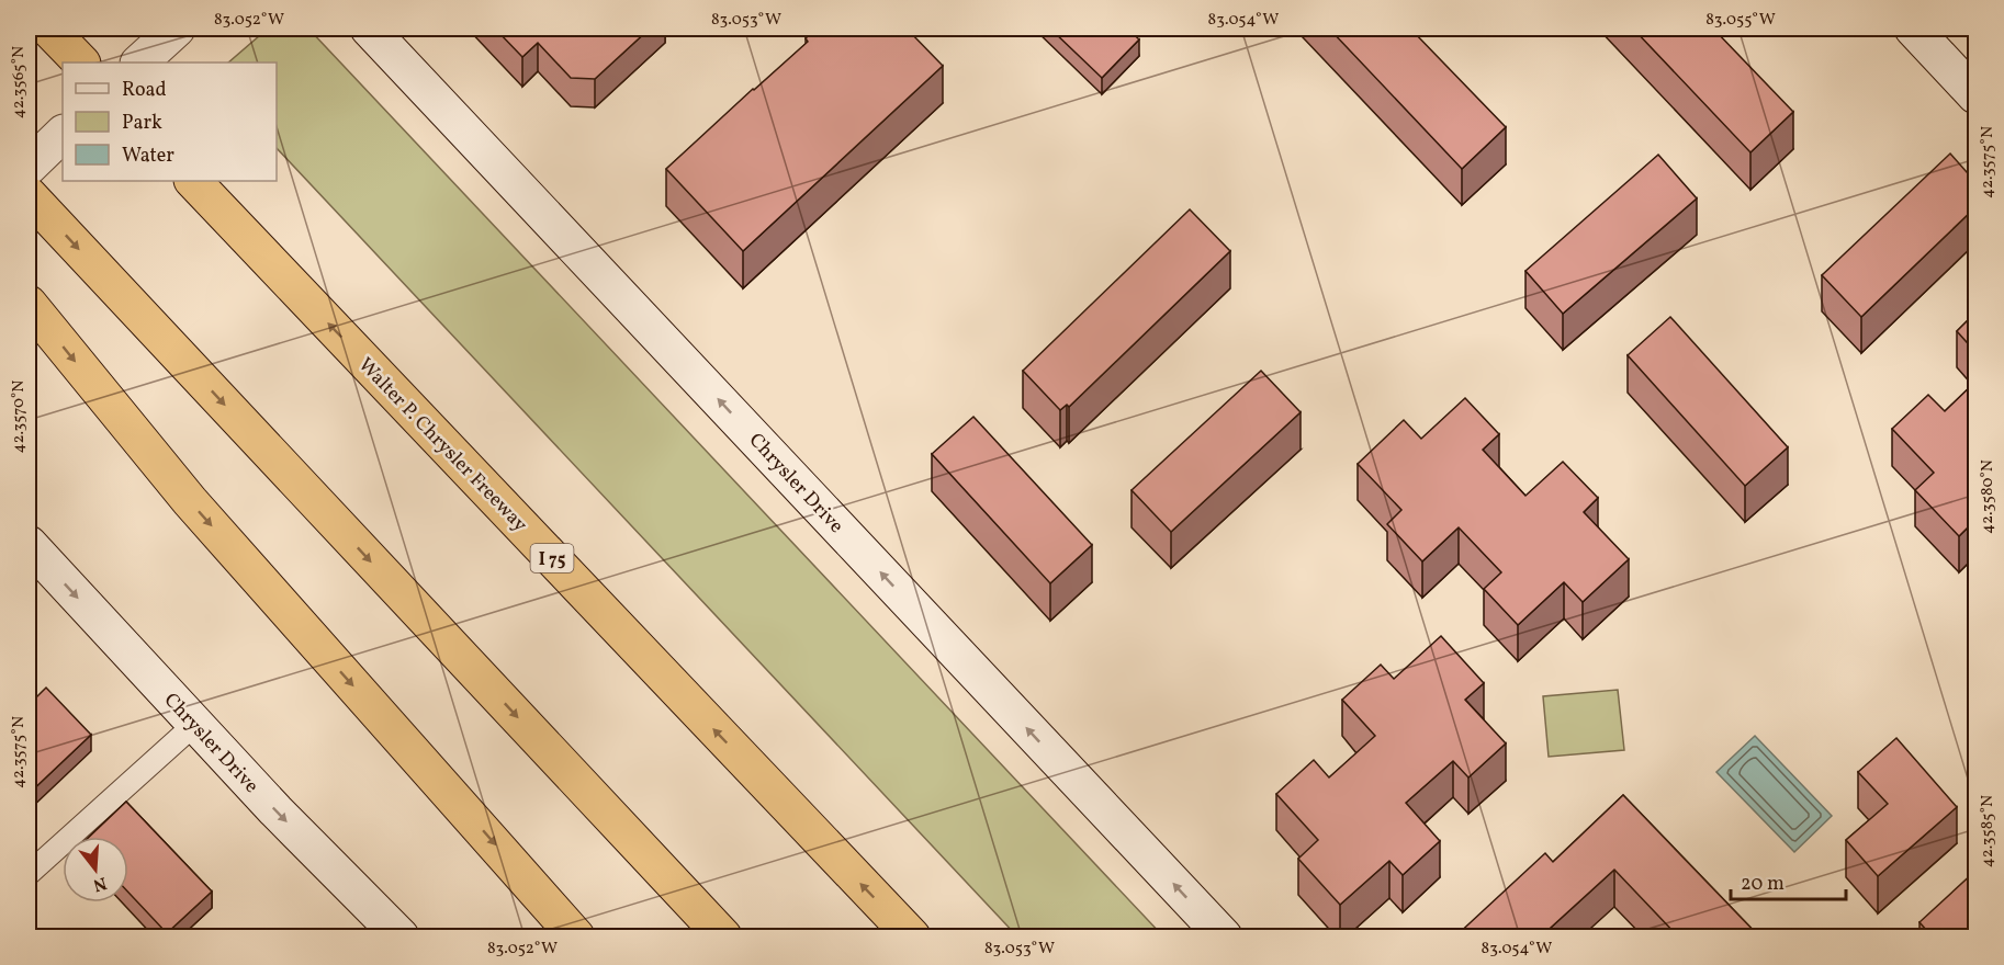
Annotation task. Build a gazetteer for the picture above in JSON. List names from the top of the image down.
{
  "streets": {
    "highway": ["Walter P. Chrysler Freeway", "I 75"],
    "street": ["Chrysler Drive"]
  },
  "legend": ["Road", "Park", "Water"],
  "scale_bar": "20 m",
  "north": "bottom",
  "coordinates": [
    "83.052°W",
    "83.053°W",
    "83.054°W",
    "83.055°W",
    "42.3565°N",
    "42.3575°N",
    "42.3570°N",
    "42.3580°N",
    "42.3585°N"
  ]
}
